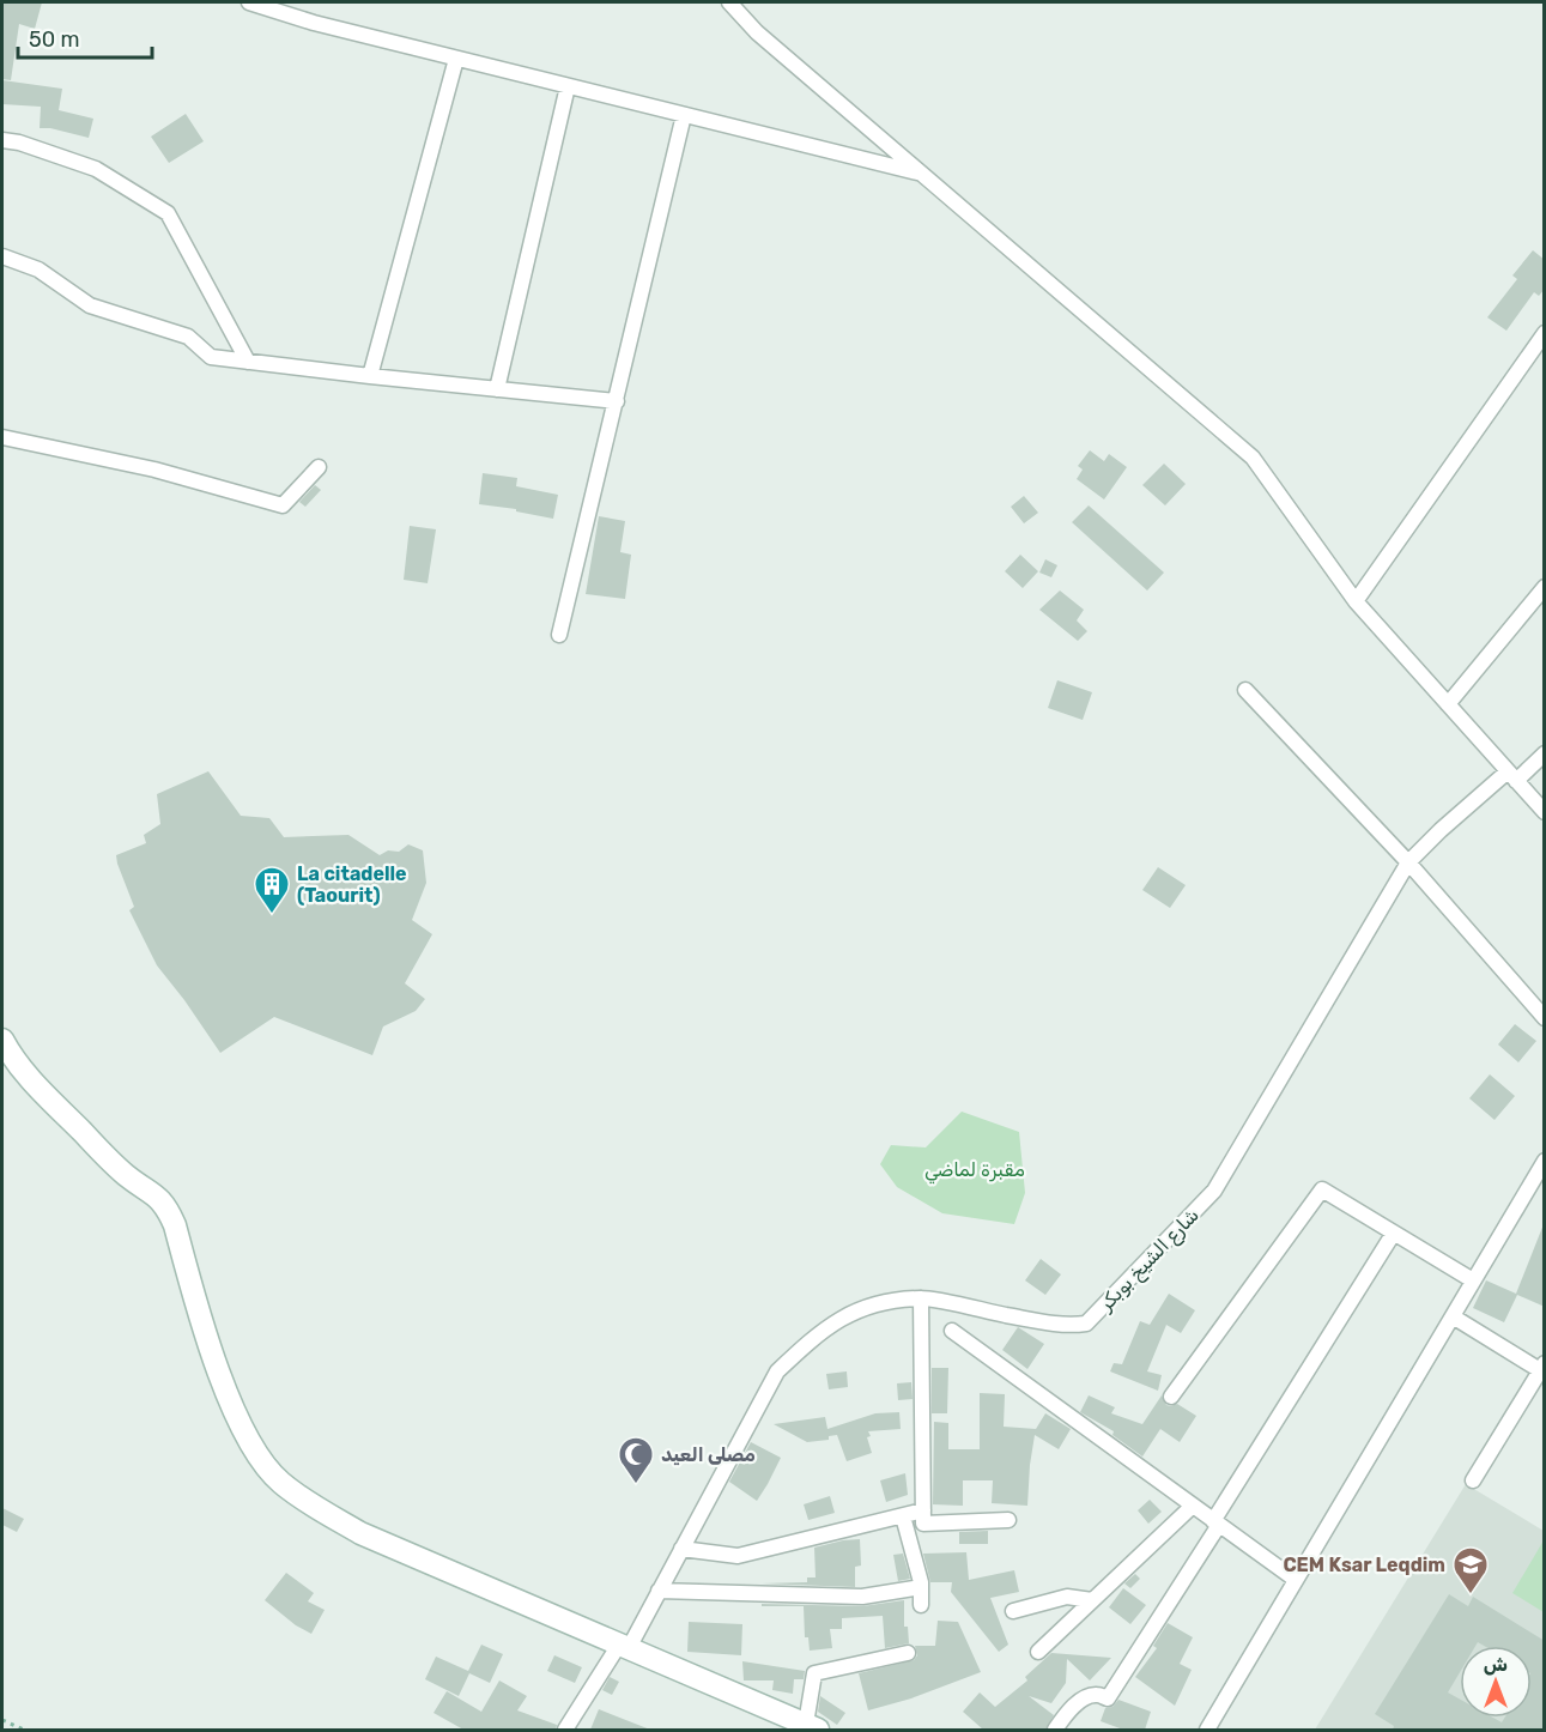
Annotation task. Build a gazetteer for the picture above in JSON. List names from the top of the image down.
{
  "streets": {
    "street": ["شارع الشيخ بوبكر"]
  },
  "parks": ["مقبرة لماضي"],
  "places": {
    "building": ["La citadelle (Taourit)"],
    "mosque": ["مصلى العيد"],
    "school or university": ["CEM Ksar Leqdim"]
  },
  "scale_bar": "50 m",
  "north": "top"
}
